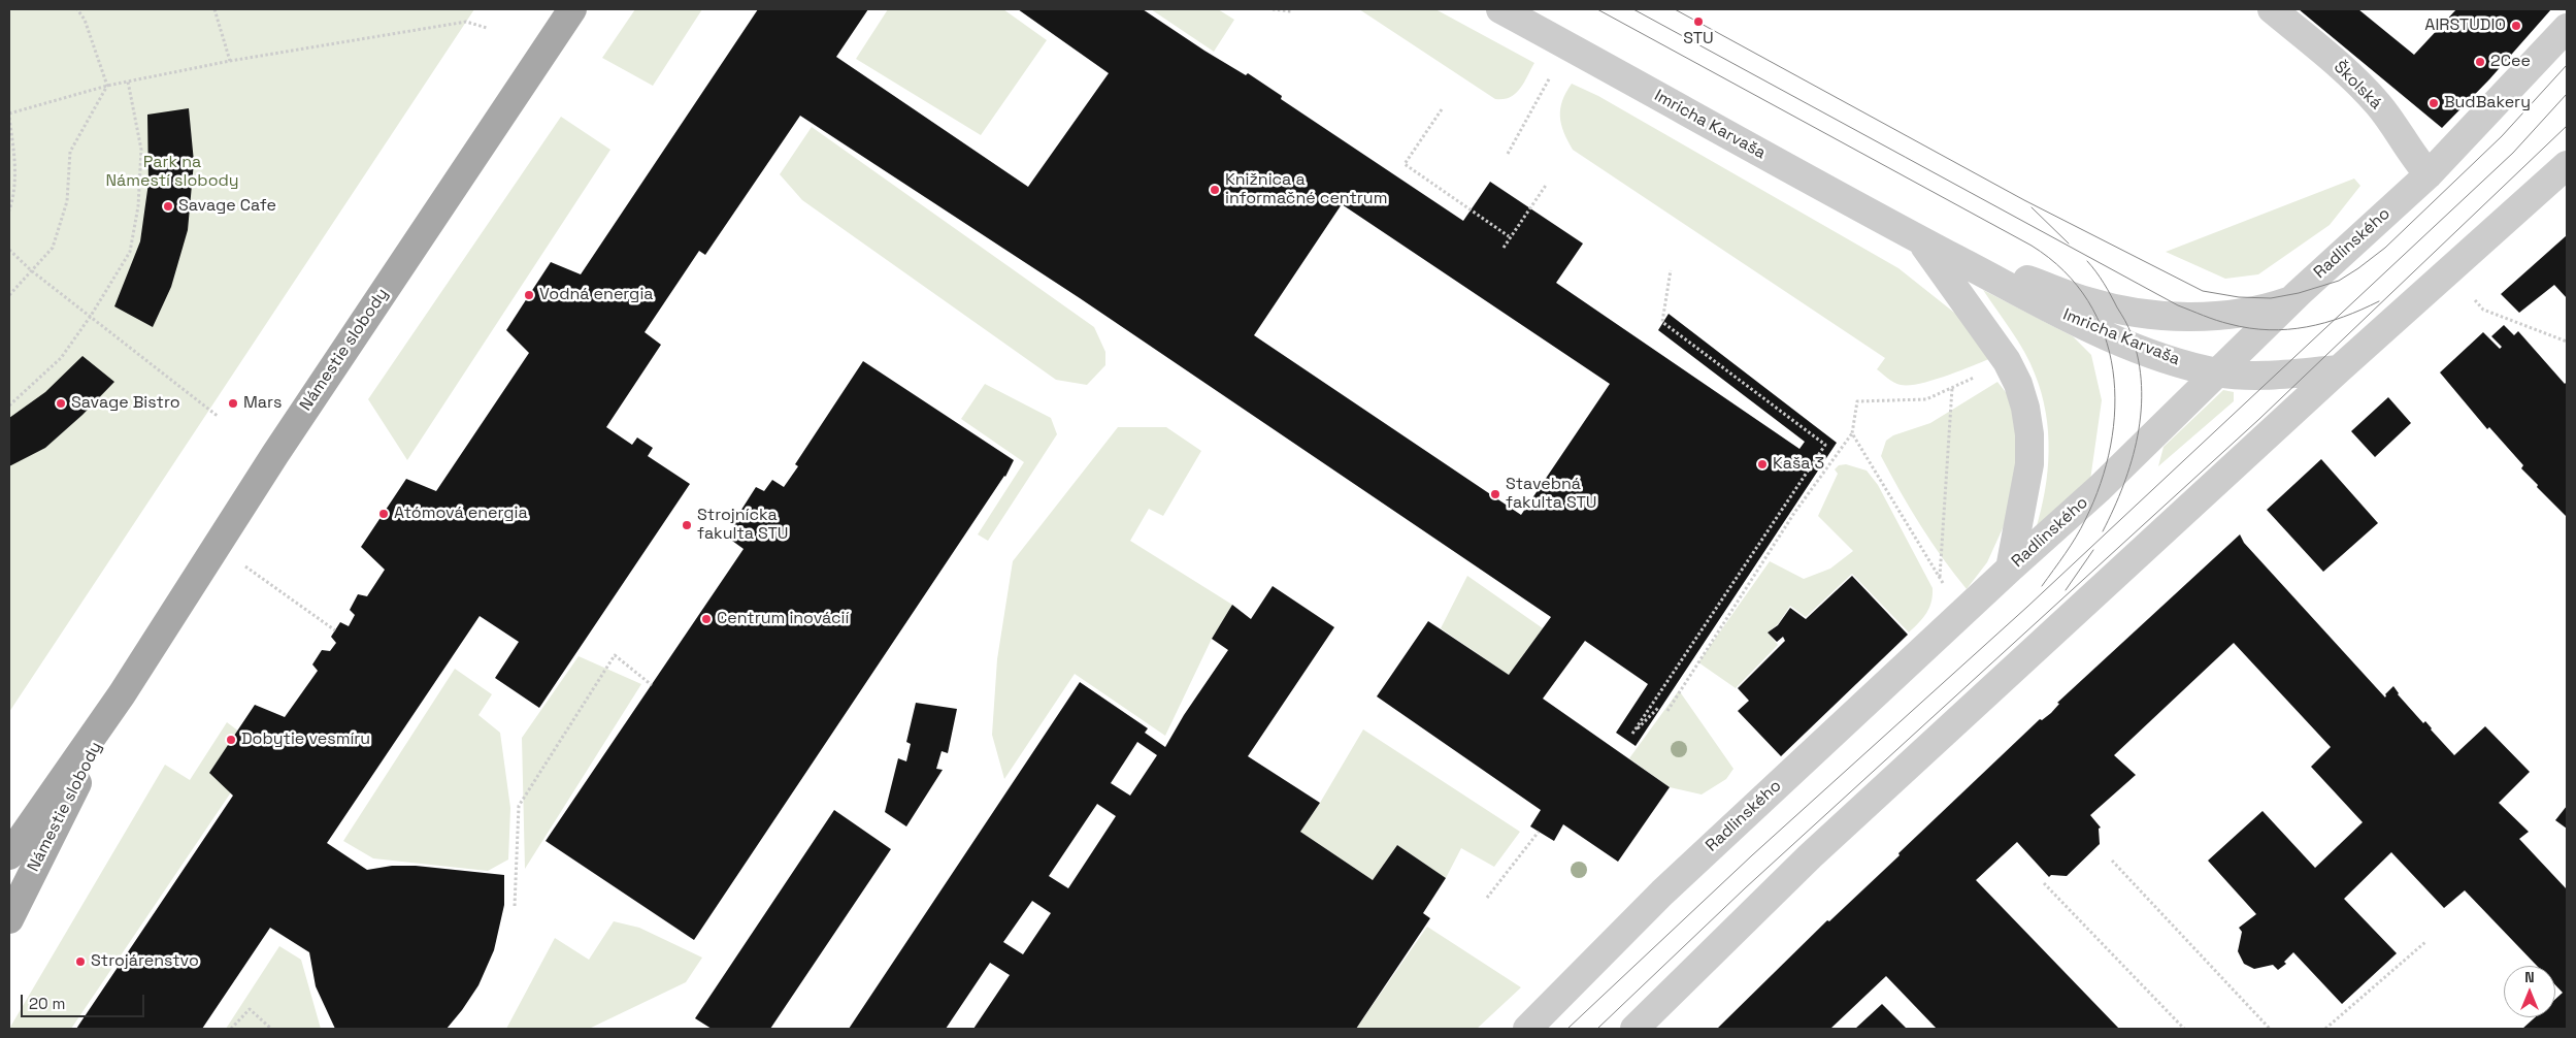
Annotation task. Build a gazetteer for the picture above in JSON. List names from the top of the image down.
{
  "streets": {
    "main road": ["Námestie slobody"],
    "street": ["Školská", "Imricha Karvaša", "Radlinského"]
  },
  "crossings": [
    ["Školská", "Radlinského"],
    ["Imricha Karvaša", "Radlinského"]
  ],
  "parks": ["Park na Námestí slobody"],
  "places": [
    "STU",
    "AIRSTUDIO",
    "2Cee",
    "BudBakery",
    "Knižnica a informačné centrum",
    "Savage Cafe",
    "Vodná energia",
    "Savage Bistro",
    "Mars",
    "Kaša 3",
    "Stavebná fakulta STU",
    "Atómová energia",
    "Strojnícka fakulta STU",
    "Centrum inovácií",
    "Dobytie vesmíru",
    "Strojárenstvo"
  ],
  "scale_bar": "20 m",
  "north": "top"
}
